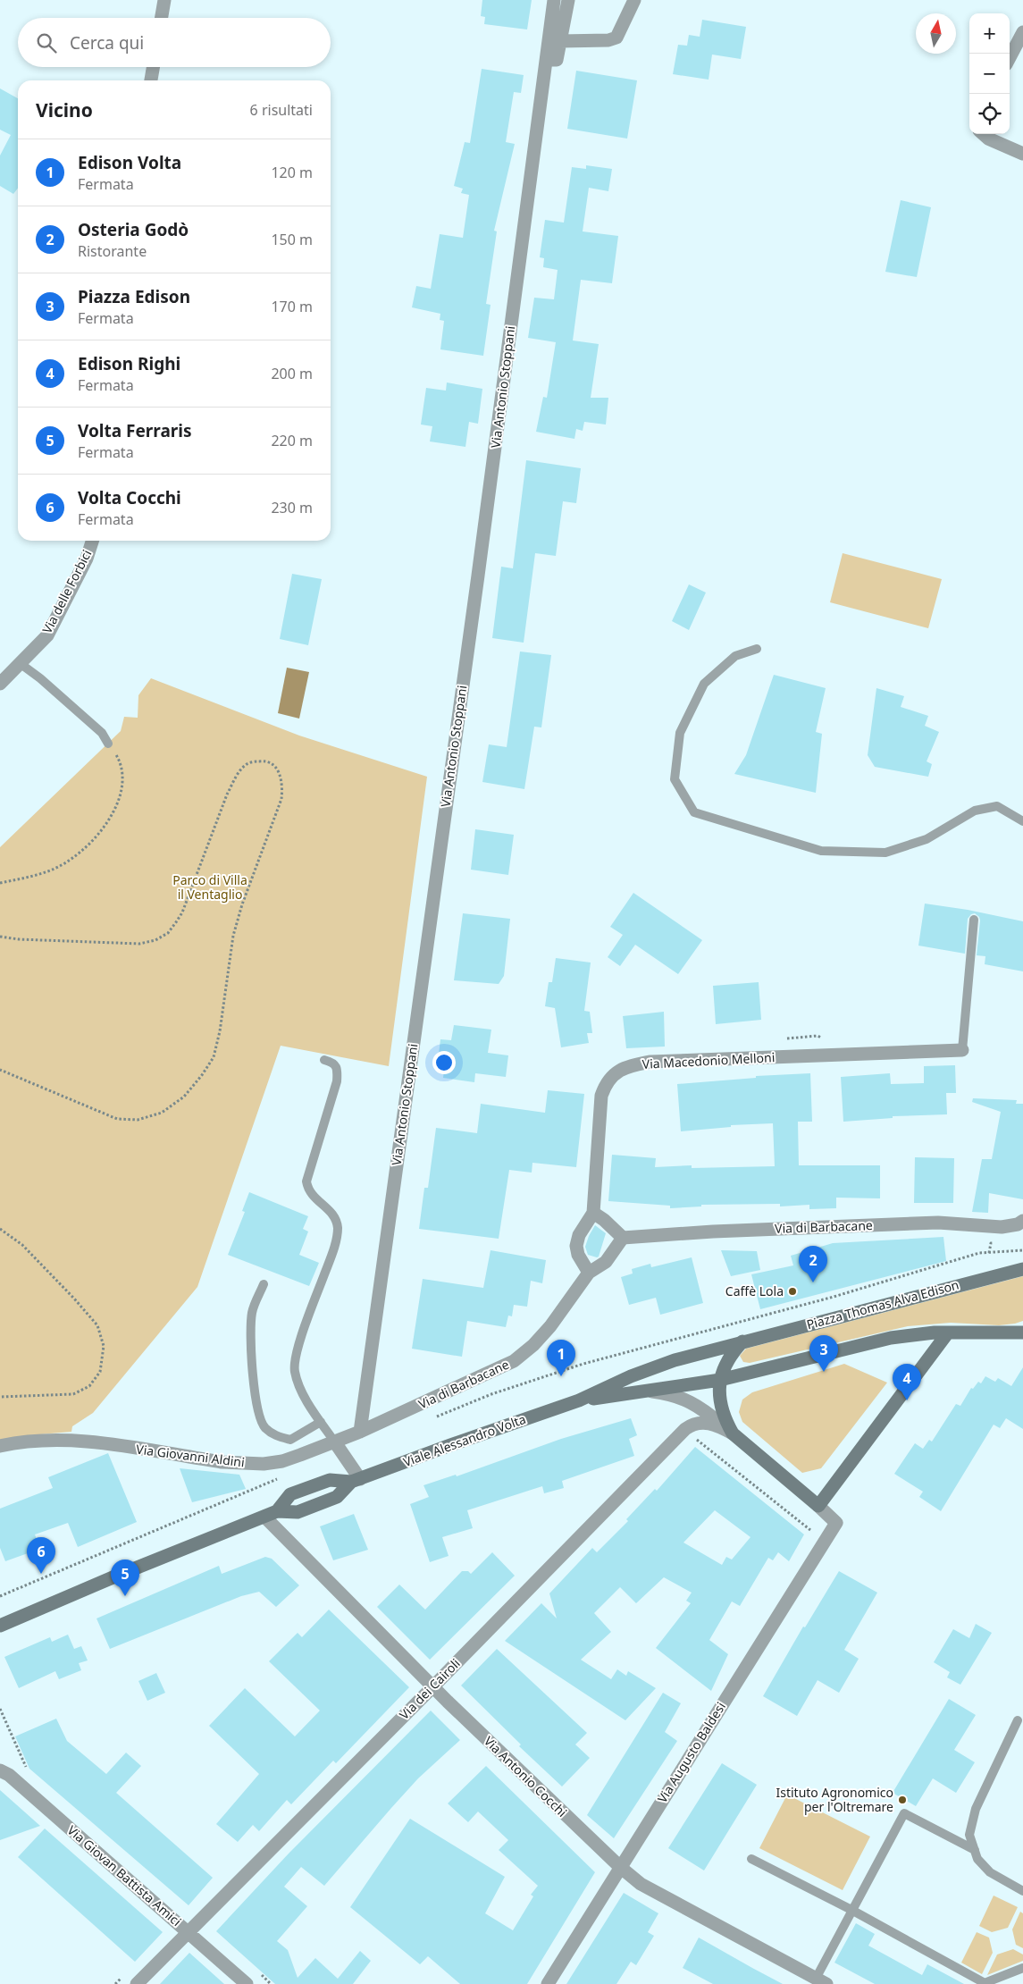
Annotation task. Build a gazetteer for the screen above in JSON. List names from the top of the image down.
{
  "streets": {
    "main road": ["Piazza Thomas Alva Edison", "Viale Alessandro Volta"],
    "street": [
      "Via Antonio Stoppani",
      "Via delle Forbici",
      "Via Macedonio Melloni",
      "Via di Barbacane",
      "Via Giovanni Aldini",
      "Via dei Cairoli",
      "Via Augusto Baldesi",
      "Via Antonio Cocchi",
      "Via Giovan Battista Amici"
    ]
  },
  "crossings": [
    ["Via Antonio Stoppani", "Via di Barbacane"],
    ["Via Macedonio Melloni", "Via di Barbacane"],
    ["Via di Barbacane", "Via Giovanni Aldini"],
    ["Piazza Thomas Alva Edison", "Viale Alessandro Volta"],
    ["Viale Alessandro Volta", "Via Antonio Cocchi"],
    ["Via dei Cairoli", "Via Antonio Cocchi"],
    ["Via dei Cairoli", "Via Giovan Battista Amici"],
    ["Via Augusto Baldesi", "Via Antonio Cocchi"]
  ],
  "parks": ["Parco di Villa il Ventaglio"],
  "places": ["Caffè Lola", "Istituto Agronomico per l'Oltremare"],
  "north": "top",
  "page": {
    "map_buttons": ["+", "−"],
    "search": "Cerca qui",
    "heading": ["Vicino", "6 risultati"],
    "list": [
      {
        "mark": "1",
        "name": "Edison Volta",
        "note": "Fermata",
        "value": "120 m"
      },
      {
        "mark": "2",
        "name": "Osteria Godò",
        "note": "Ristorante",
        "value": "150 m"
      },
      {
        "mark": "3",
        "name": "Piazza Edison",
        "note": "Fermata",
        "value": "170 m"
      },
      {
        "mark": "4",
        "name": "Edison Righi",
        "note": "Fermata",
        "value": "200 m"
      },
      {
        "mark": "5",
        "name": "Volta Ferraris",
        "note": "Fermata",
        "value": "220 m"
      },
      {
        "mark": "6",
        "name": "Volta Cocchi",
        "note": "Fermata",
        "value": "230 m"
      }
    ],
    "pins": [
      "2",
      "3",
      "1",
      "4",
      "6",
      "5"
    ]
  }
}
